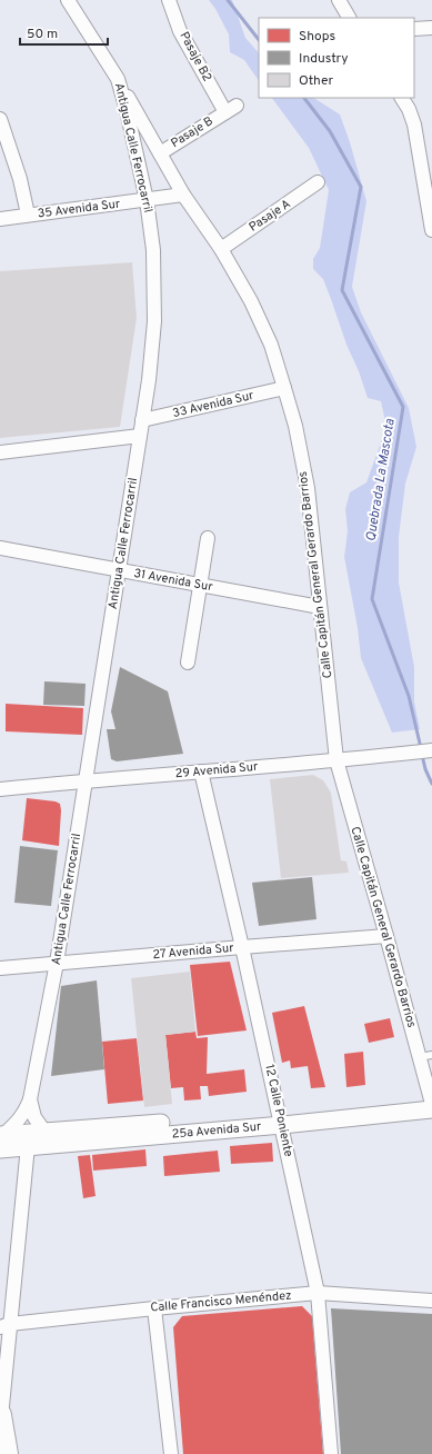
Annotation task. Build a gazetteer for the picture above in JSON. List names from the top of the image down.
{
  "streets": {
    "street": [
      "Pasaje B2",
      "Pasaje B",
      "Antigua Calle Ferrocarril",
      "35 Avenida Sur",
      "Pasaje A",
      "33 Avenida Sur",
      "Calle Capitán General Gerardo Barrios",
      "31 Avenida Sur",
      "29 Avenida Sur",
      "27 Avenida Sur",
      "12 Calle Poniente",
      "25a Avenida Sur",
      "Calle Francisco Menéndez"
    ]
  },
  "crossings": [
    ["Pasaje B2", "Pasaje B"],
    ["Pasaje B", "Calle Capitán General Gerardo Barrios"],
    ["Antigua Calle Ferrocarril", "35 Avenida Sur"],
    ["Antigua Calle Ferrocarril", "33 Avenida Sur"],
    ["Antigua Calle Ferrocarril", "Calle Capitán General Gerardo Barrios"],
    ["Antigua Calle Ferrocarril", "31 Avenida Sur"],
    ["Antigua Calle Ferrocarril", "29 Avenida Sur"],
    ["Antigua Calle Ferrocarril", "27 Avenida Sur"],
    ["Antigua Calle Ferrocarril", "25a Avenida Sur"],
    ["35 Avenida Sur", "Calle Capitán General Gerardo Barrios"],
    ["Pasaje A", "Calle Capitán General Gerardo Barrios"],
    ["33 Avenida Sur", "Calle Capitán General Gerardo Barrios"],
    ["Calle Capitán General Gerardo Barrios", "31 Avenida Sur"],
    ["Calle Capitán General Gerardo Barrios", "29 Avenida Sur"],
    ["Calle Capitán General Gerardo Barrios", "27 Avenida Sur"],
    ["Calle Capitán General Gerardo Barrios", "25a Avenida Sur"],
    ["29 Avenida Sur", "12 Calle Poniente"],
    ["27 Avenida Sur", "12 Calle Poniente"],
    ["12 Calle Poniente", "25a Avenida Sur"],
    ["12 Calle Poniente", "Calle Francisco Menéndez"]
  ],
  "water": ["Quebrada La Mascota"],
  "legend": ["Shops", "Industry", "Other"],
  "scale_bar": "50 m"
}
